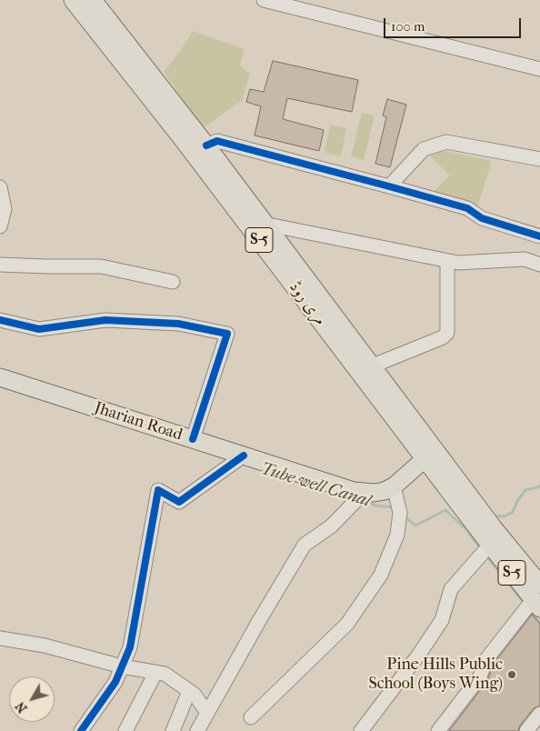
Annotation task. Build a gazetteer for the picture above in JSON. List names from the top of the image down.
{
  "streets": {
    "main road": ["S-5", "مری روڈ", "Jharian Road"]
  },
  "crossings": [
    ["مری روڈ", "Jharian Road"]
  ],
  "water": ["Tube well Canal"],
  "places": ["Pine Hills Public School (Boys Wing)"],
  "scale_bar": "100 m",
  "north": "bottom left"
}
